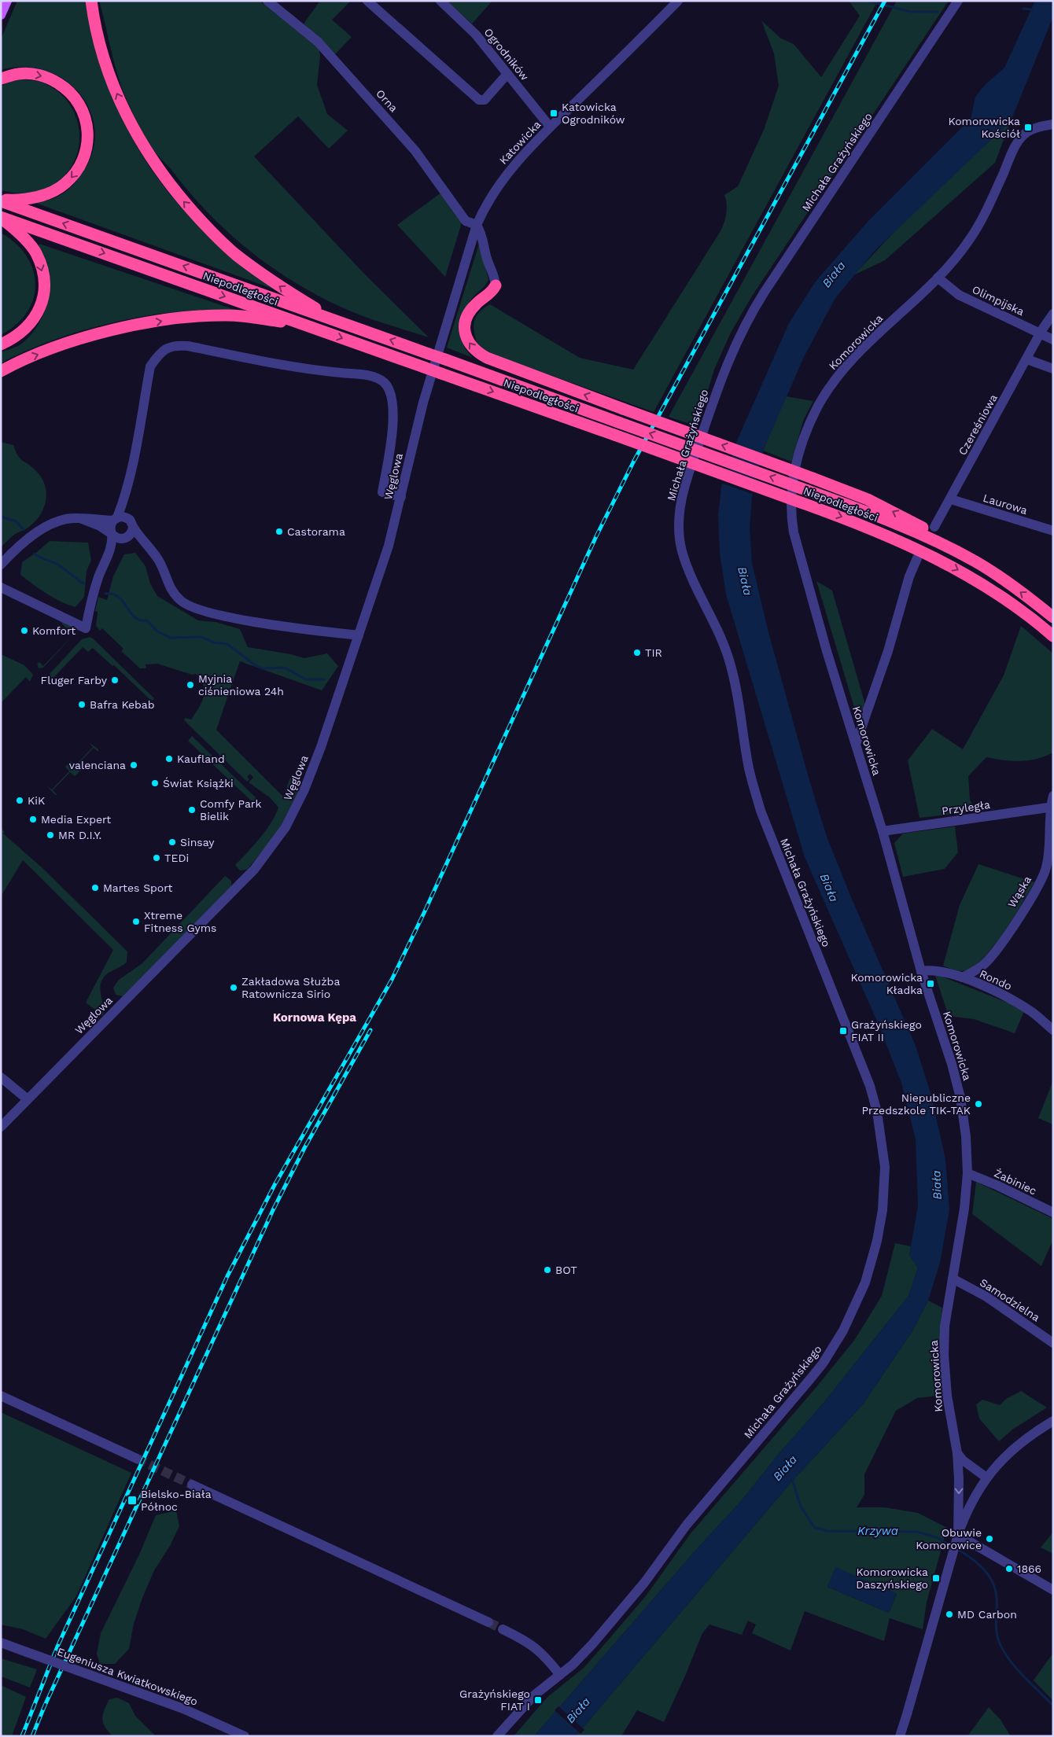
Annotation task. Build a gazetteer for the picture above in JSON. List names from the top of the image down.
{
  "streets": {
    "highway": ["Niepodległości"],
    "street": [
      "Ogrodników",
      "Orna",
      "Katowicka",
      "Michała Grażyńskiego",
      "Olimpijska",
      "Komorowicka",
      "Czereśniowa",
      "Węglowa",
      "Laurowa",
      "Przyległa",
      "Wąska",
      "Rondo",
      "Żabiniec",
      "Samodzielna",
      "Eugeniusza Kwiatkowskiego"
    ]
  },
  "crossings": [
    ["Ogrodników", "Katowicka"],
    ["Orna", "Katowicka"],
    ["Katowicka", "Węglowa"],
    ["Olimpijska", "Komorowicka"],
    ["Olimpijska", "Czereśniowa"],
    ["Komorowicka", "Przyległa"],
    ["Komorowicka", "Rondo"],
    ["Komorowicka", "Żabiniec"],
    ["Komorowicka", "Samodzielna"],
    ["Czereśniowa", "Laurowa"],
    ["Przyległa", "Wąska"],
    ["Wąska", "Rondo"]
  ],
  "districts": ["Kornowa Kępa"],
  "water": ["Biała", "Krzywa"],
  "places": {
    "transit": [
      "Katowicka Ogrodników",
      "Komorowicka Kościół",
      "Komorowicka Kładka",
      "Grażyńskiego FIAT II",
      "Bielsko-Biała Północ",
      "Komorowicka Daszyńskiego",
      "Grażyńskiego FIAT I"
    ],
    "other": [
      "Castorama",
      "Komfort",
      "TIR",
      "Fluger Farby",
      "Myjnia ciśnieniowa 24h",
      "Bafra Kebab",
      "Kaufland",
      "valenciana",
      "Świat Książki",
      "KiK",
      "Comfy Park Bielik",
      "Media Expert",
      "MR D.I.Y.",
      "Sinsay",
      "TEDi",
      "Martes Sport",
      "Xtreme Fitness Gyms",
      "Zakładowa Służba Ratownicza Sirio",
      "Niepubliczne Przedszkole TIK-TAK",
      "BOT",
      "Obuwie Komorowice",
      "1866",
      "MD Carbon"
    ]
  }
}
